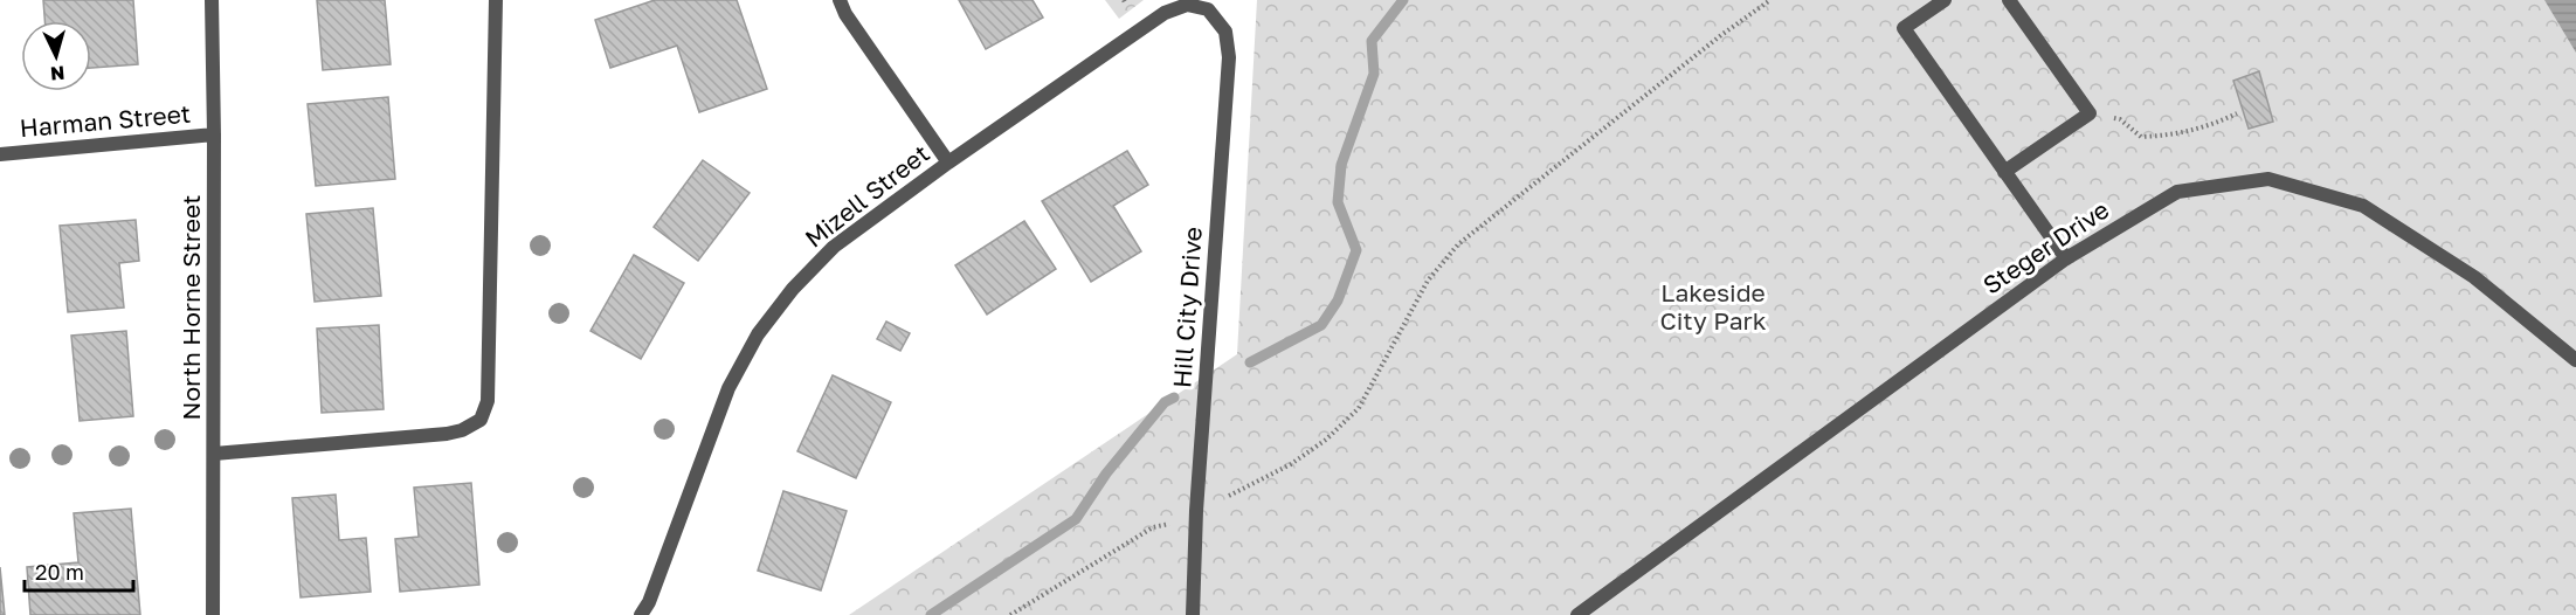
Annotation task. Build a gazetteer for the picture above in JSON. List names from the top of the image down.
{
  "streets": {
    "street": [
      "Harman Street",
      "Mizell Street",
      "Steger Drive",
      "North Horne Street",
      "Hill City Drive"
    ]
  },
  "crossings": [
    ["Harman Street", "North Horne Street"],
    ["Mizell Street", "Hill City Drive"]
  ],
  "parks": ["Lakeside City Park"],
  "scale_bar": "20 m",
  "north": "bottom"
}
